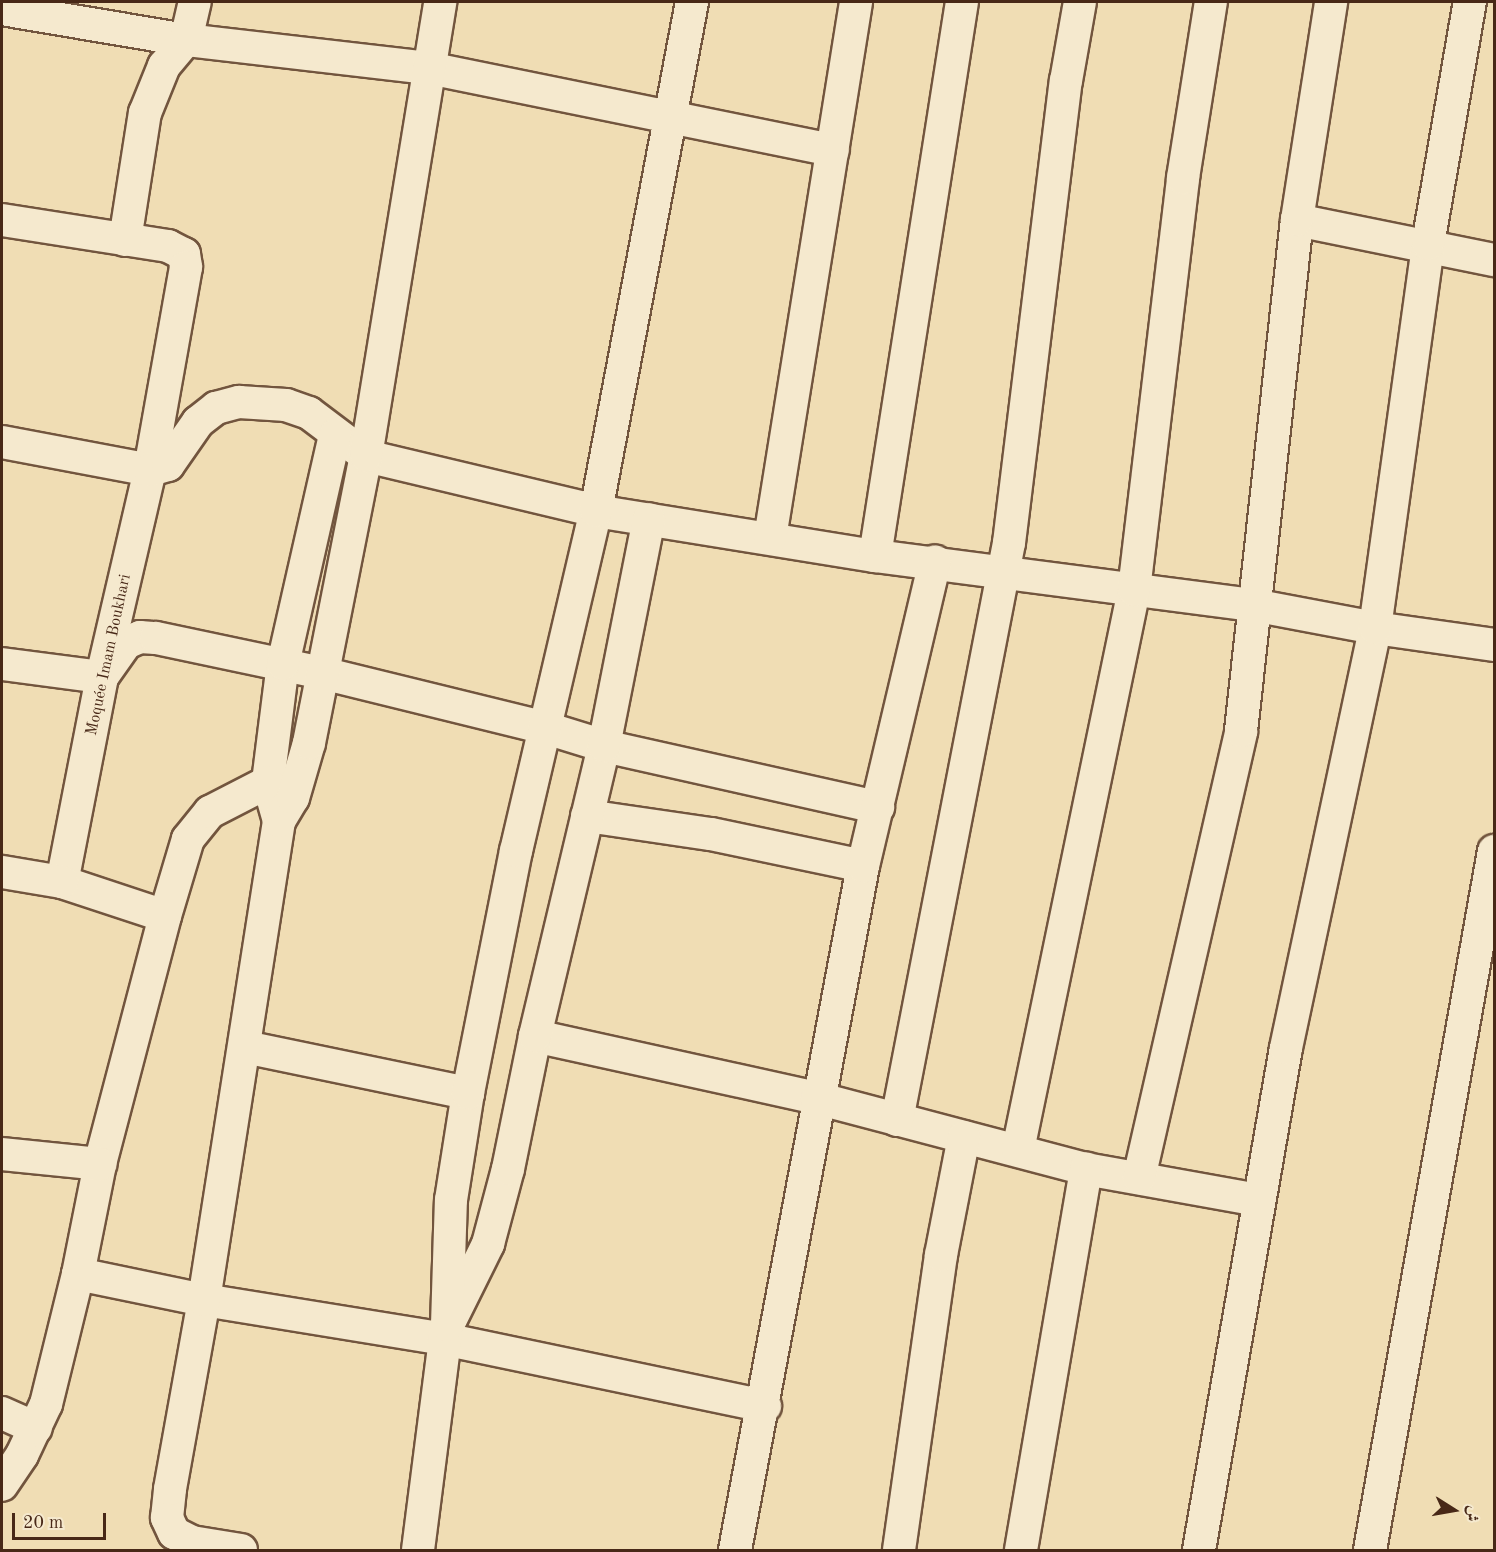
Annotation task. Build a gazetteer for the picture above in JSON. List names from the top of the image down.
{
  "streets": {
    "street": ["Moquée Imam Boukhari"]
  },
  "scale_bar": "20 m",
  "north": "right"
}
